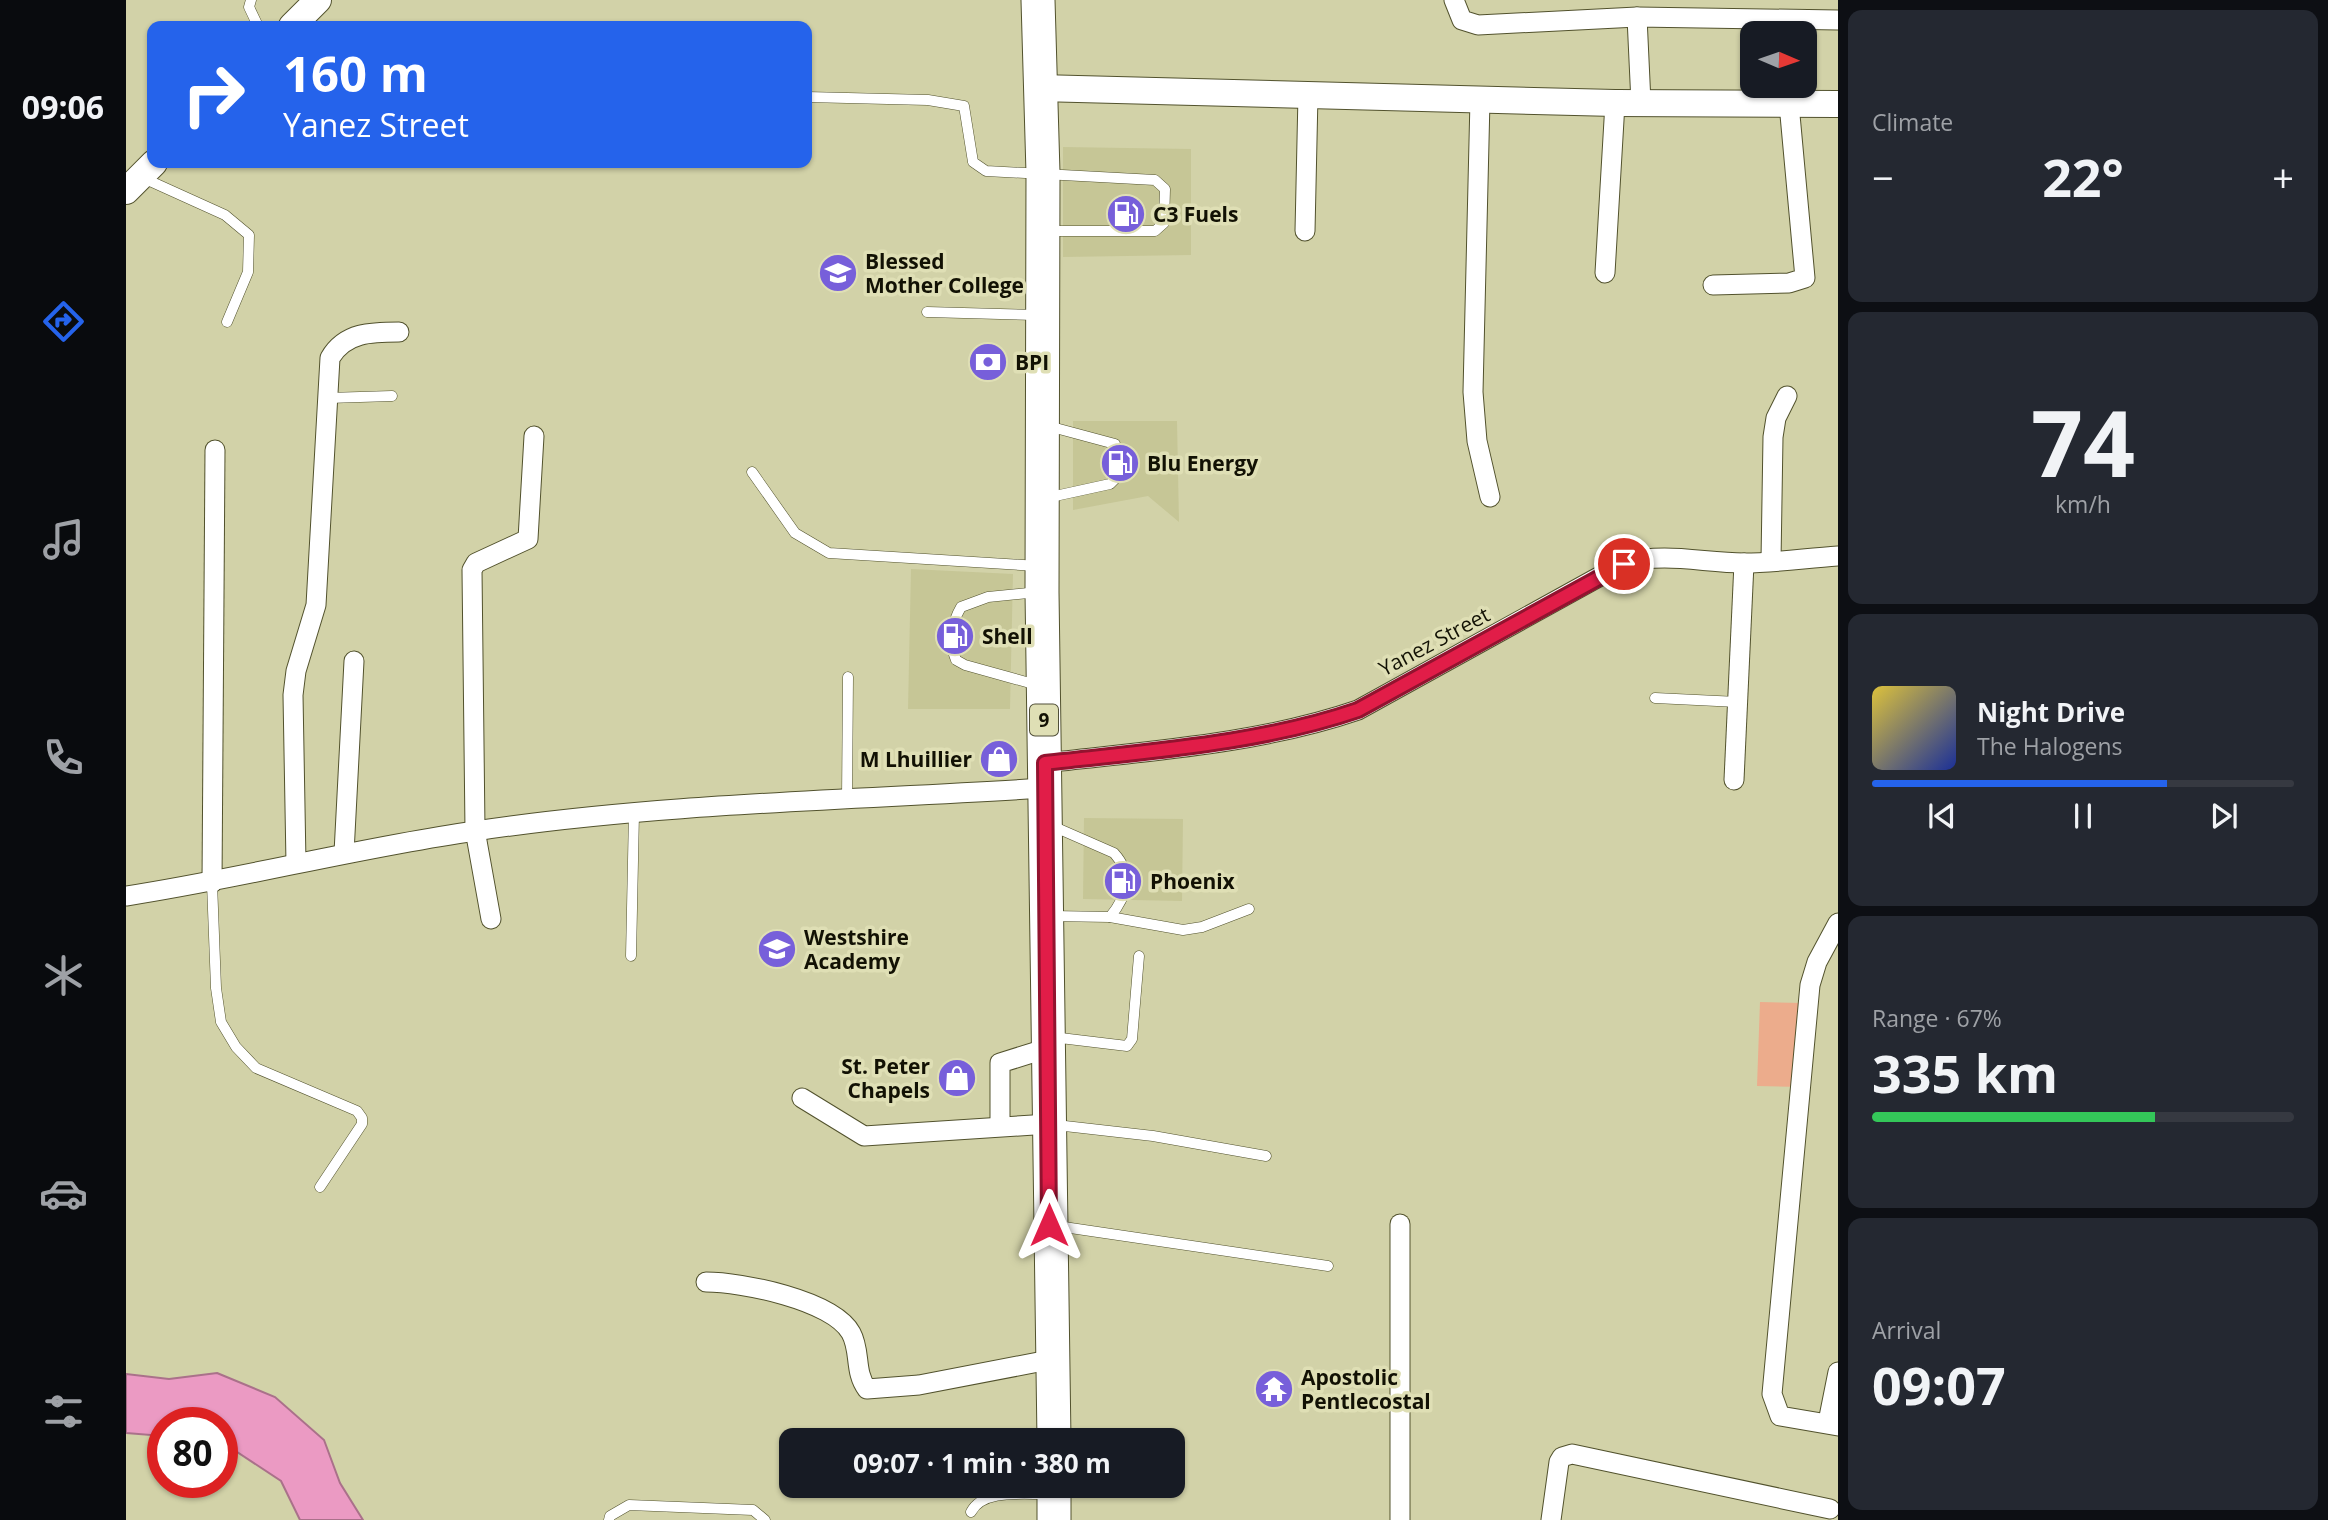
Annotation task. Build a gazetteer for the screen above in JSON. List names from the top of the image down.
{
  "streets": {
    "highway": ["9"],
    "street": ["Yanez Street"]
  },
  "crossings": [
    ["Yanez Street", "9"]
  ],
  "places": {
    "fuel station": [
      "C3 Fuels",
      "Blu Energy",
      "Shell",
      "Phoenix"
    ],
    "school or university": ["Blessed Mother College", "Westshire Academy"],
    "bank": ["BPI"],
    "shop": ["M Lhuillier", "St. Peter Chapels"],
    "temple": ["Apostolic Pentlecostal"]
  },
  "north": "right",
  "page": {
    "tabs": "09:06",
    "tile": [
      "Climate",
      ["74", "km/h"],
      ["Range · 67%", "335 km"],
      ["Arrival", "09:07"]
    ],
    "turn": ["160 m", "Yanez Street"],
    "heat": ["−", "22°", "+"],
    "song": ["Night Drive", "The Halogens"],
    "limit": "80",
    "trip": "09:07 · 1 min · 380 m"
  }
}
